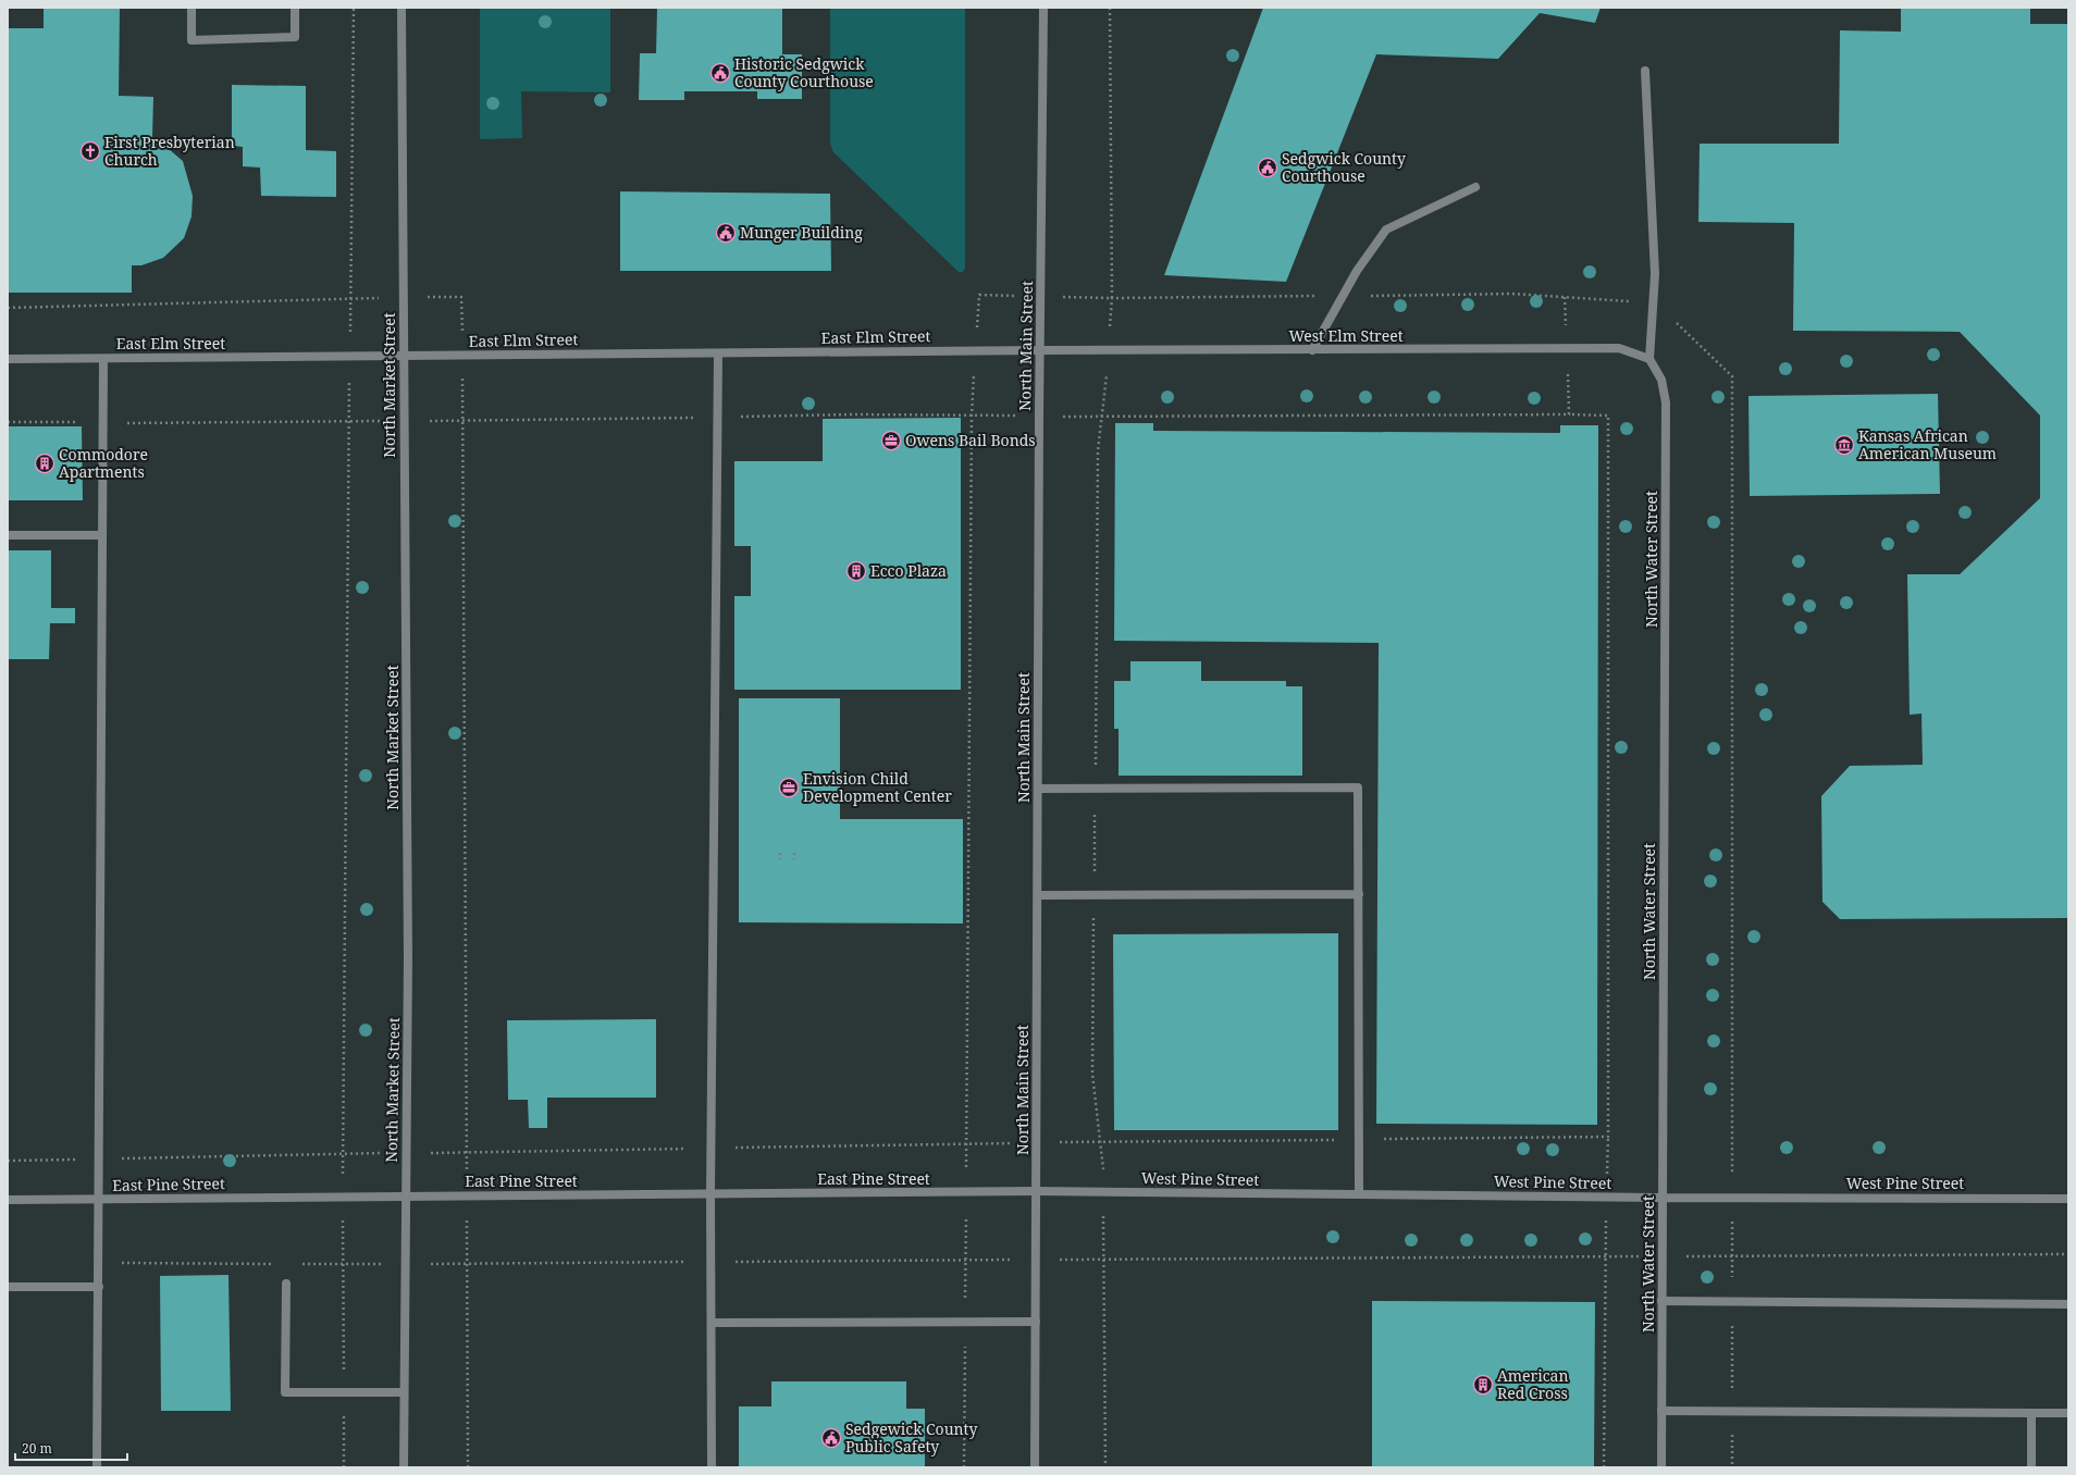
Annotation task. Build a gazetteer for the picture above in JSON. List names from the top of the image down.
{
  "streets": {
    "street": [
      "West Elm Street",
      "East Elm Street",
      "North Main Street",
      "North Market Street",
      "North Water Street",
      "East Pine Street",
      "West Pine Street"
    ]
  },
  "crossings": [
    ["West Elm Street", "East Elm Street"],
    ["West Elm Street", "North Main Street"],
    ["West Elm Street", "North Water Street"],
    ["East Elm Street", "North Main Street"],
    ["East Elm Street", "North Market Street"],
    ["North Main Street", "East Pine Street"],
    ["North Main Street", "West Pine Street"],
    ["North Market Street", "East Pine Street"],
    ["North Water Street", "West Pine Street"],
    ["East Pine Street", "West Pine Street"]
  ],
  "places": {
    "public building": [
      "Historic Sedgwick County Courthouse",
      "Sedgwick County Courthouse",
      "Munger Building",
      "Sedgewick County Public Safety"
    ],
    "church": ["First Presbyterian Church"],
    "office": ["Owens Bail Bonds", "Envision Child Development Center"],
    "museum": ["Kansas African American Museum"],
    "building": ["Commodore Apartments", "Ecco Plaza", "American Red Cross"]
  },
  "scale_bar": "20 m"
}
